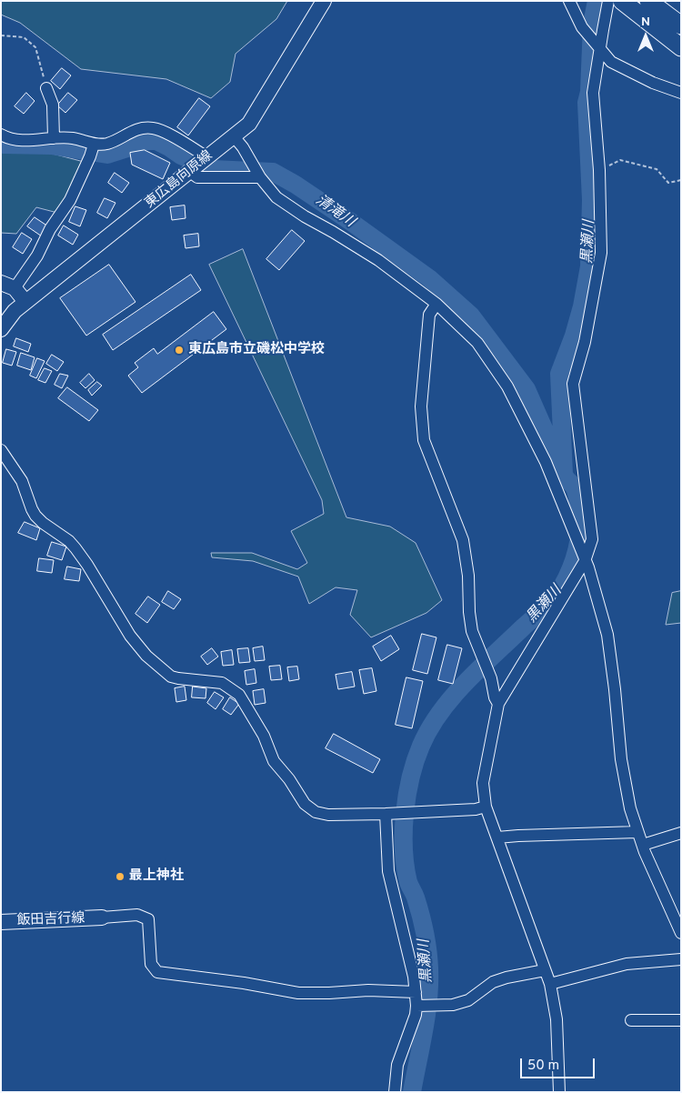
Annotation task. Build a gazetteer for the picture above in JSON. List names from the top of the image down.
{
  "streets": {
    "main road": ["東広島向原線", "飯田吉行線"]
  },
  "water": ["清滝川", "黒瀬川"],
  "places": ["東広島市立磯松中学校", "最上神社"],
  "scale_bar": "50 m",
  "north": "top"
}
